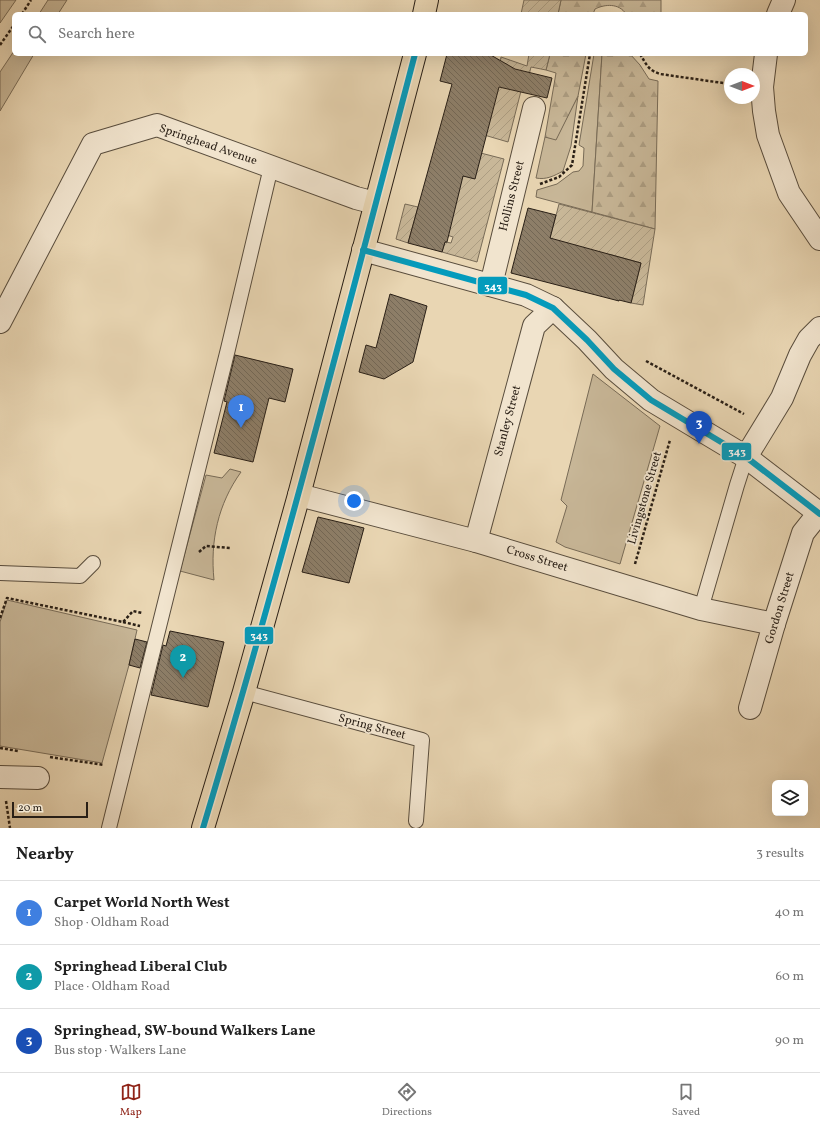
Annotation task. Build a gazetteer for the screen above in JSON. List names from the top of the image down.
{
  "streets": {
    "street": [
      "Springhead Avenue",
      "Hollins Street",
      "Stanley Street",
      "Cross Street",
      "Gordon Street"
    ],
    "lane": ["Spring Street"],
    "path": ["Livingstone Street"]
  },
  "crossings": [
    ["Stanley Street", "Cross Street"],
    ["Cross Street", "Gordon Street"]
  ],
  "lines": ["transit line 343"],
  "scale_bar": "20 m",
  "north": "right",
  "page": {
    "search": "Search here",
    "pins": ["1", "3", "2"],
    "scale": "20 m",
    "heading": ["Nearby", "3 results"],
    "list": [
      {
        "mark": "1",
        "name": "Carpet World North West",
        "note": "Shop · Oldham Road",
        "value": "40 m"
      },
      {
        "mark": "2",
        "name": "Springhead Liberal Club",
        "note": "Place · Oldham Road",
        "value": "60 m"
      },
      {
        "mark": "3",
        "name": "Springhead, SW-bound Walkers Lane",
        "note": "Bus stop · Walkers Lane",
        "value": "90 m"
      }
    ],
    "nav": ["Map", "Directions", "Saved"]
  }
}
